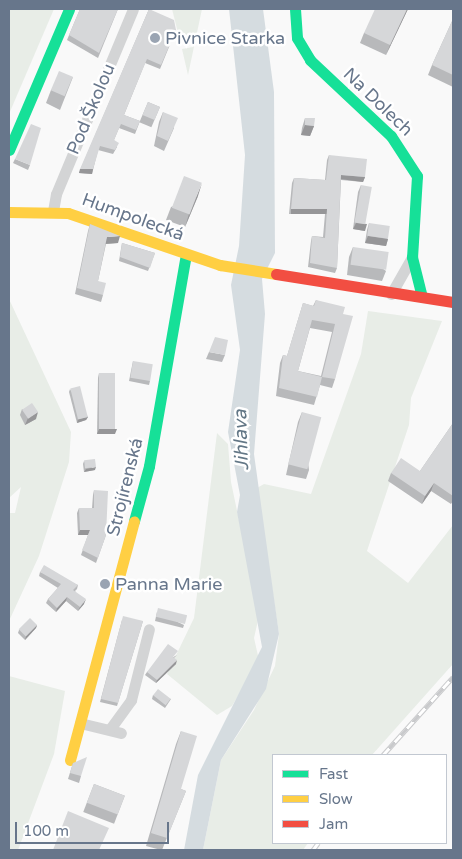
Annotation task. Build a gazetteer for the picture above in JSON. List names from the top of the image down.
{
  "streets": {
    "street": [
      "Na Dolech",
      "Pod Školou",
      "Humpolecká",
      "Strojírenská"
    ]
  },
  "crossings": [
    ["Pod Školou", "Humpolecká"],
    ["Humpolecká", "Strojírenská"]
  ],
  "water": ["Jihlava"],
  "places": ["Pivnice Starka", "Panna Marie"],
  "legend": ["Fast", "Slow", "Jam"],
  "scale_bar": "100 m"
}
